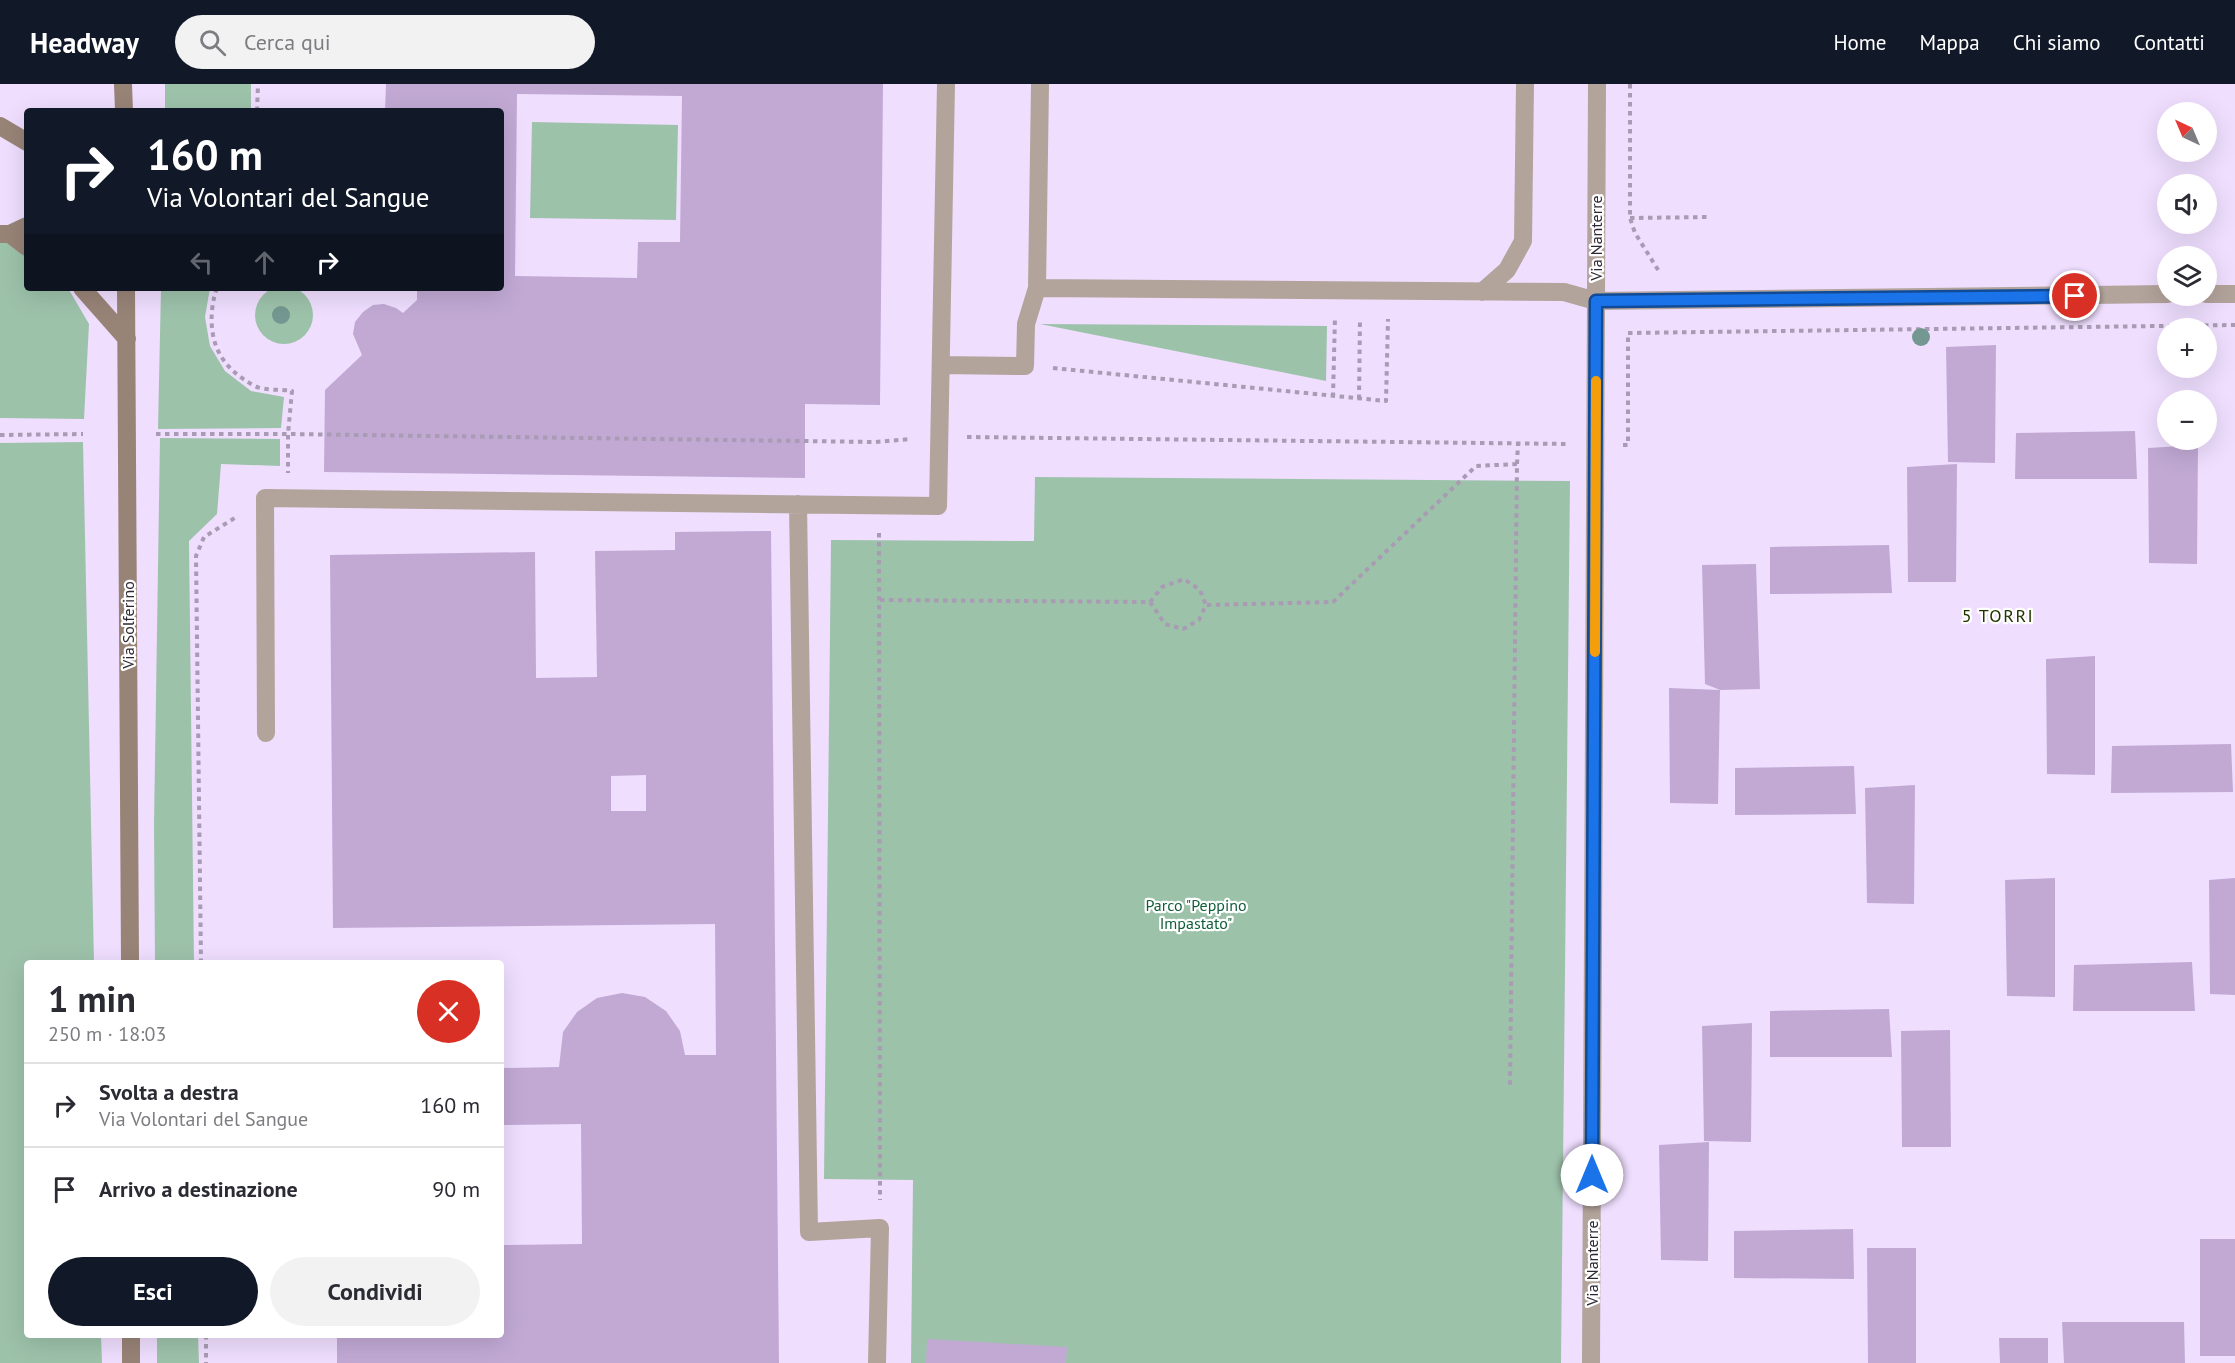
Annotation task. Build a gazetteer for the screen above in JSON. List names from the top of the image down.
{
  "streets": {
    "main road": ["Via Solferino"],
    "street": ["Via Nanterre"]
  },
  "districts": ["5 TORRI"],
  "parks": ["Parco \"Peppino Impastato\""],
  "north": "top left",
  "page": {
    "header": "Headway",
    "search": "Cerca qui",
    "nav": [
      "Home",
      "Mappa",
      "Chi siamo",
      "Contatti"
    ],
    "map_buttons": ["+", "−"],
    "turn": ["160 m", "Via Volontari del Sangue"],
    "heading": ["1 min", "250 m · 18:03"],
    "list": [
      {
        "name": "Svolta a destra",
        "note": "Via Volontari del Sangue",
        "value": "160 m"
      },
      {
        "name": "Arrivo a destinazione",
        "value": "90 m"
      }
    ],
    "buttons": ["Esci", "Condividi"]
  }
}
